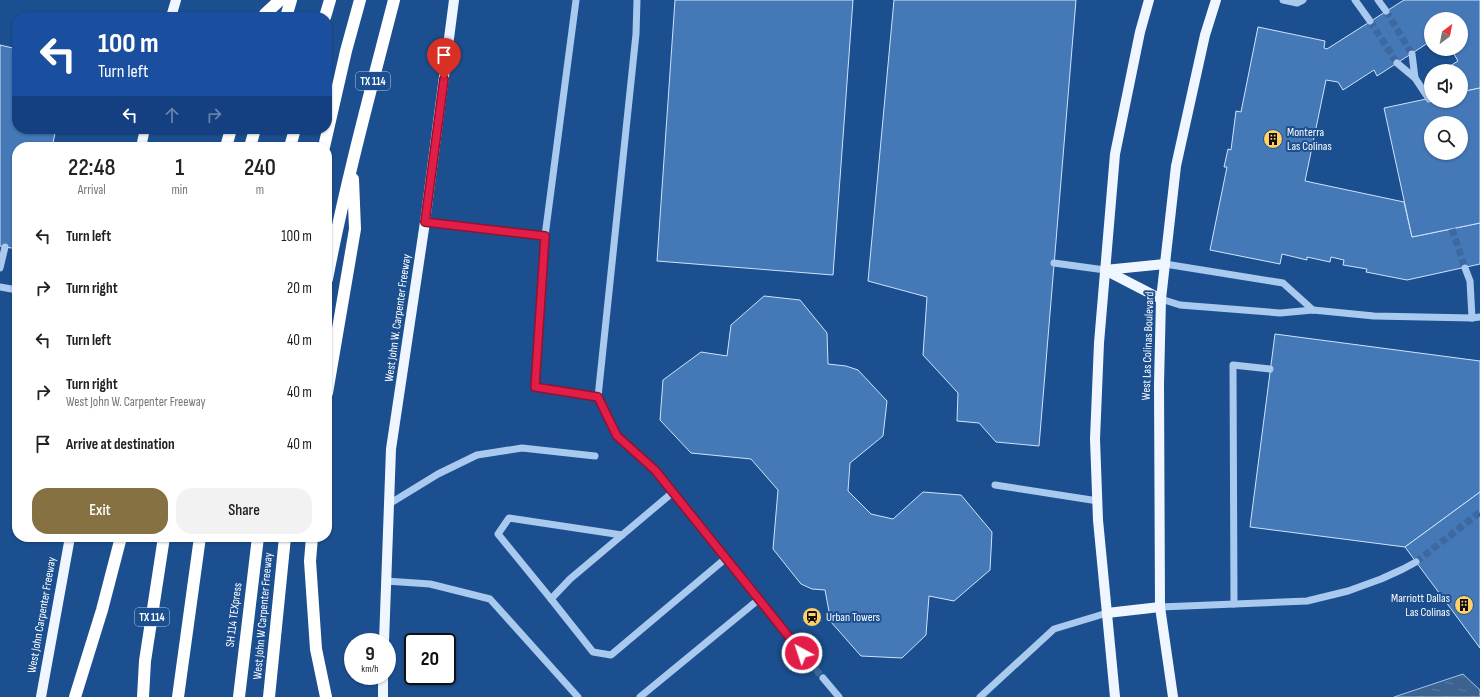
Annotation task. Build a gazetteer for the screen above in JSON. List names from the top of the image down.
{
  "streets": {
    "highway": ["TX 114", "SH 114 TEXpress", "West John W Carpenter Freeway"],
    "main road": ["West John W. Carpenter Freeway", "West Las Colinas Boulevard", "West John Carpenter Freeway"]
  },
  "places": {
    "building": ["Monterra Las Colinas", "Marriott Dallas Las Colinas"],
    "station": ["Urban Towers"]
  },
  "north": "top right",
  "page": {
    "turn": ["100 m", "Turn left"],
    "eta": [
      "22:48",
      "Arrival",
      "1",
      "min",
      "240",
      "m"
    ],
    "list": [
      {
        "name": "Turn left",
        "value": "100 m"
      },
      {
        "name": "Turn right",
        "value": "20 m"
      },
      {
        "name": "Turn left",
        "value": "40 m"
      },
      {
        "name": "Turn right",
        "note": "West John W. Carpenter Freeway",
        "value": "40 m"
      },
      {
        "name": "Arrive at destination",
        "value": "40 m"
      }
    ],
    "buttons": ["Exit", "Share"],
    "speed": "9 km/h",
    "limit": "20"
  }
}
